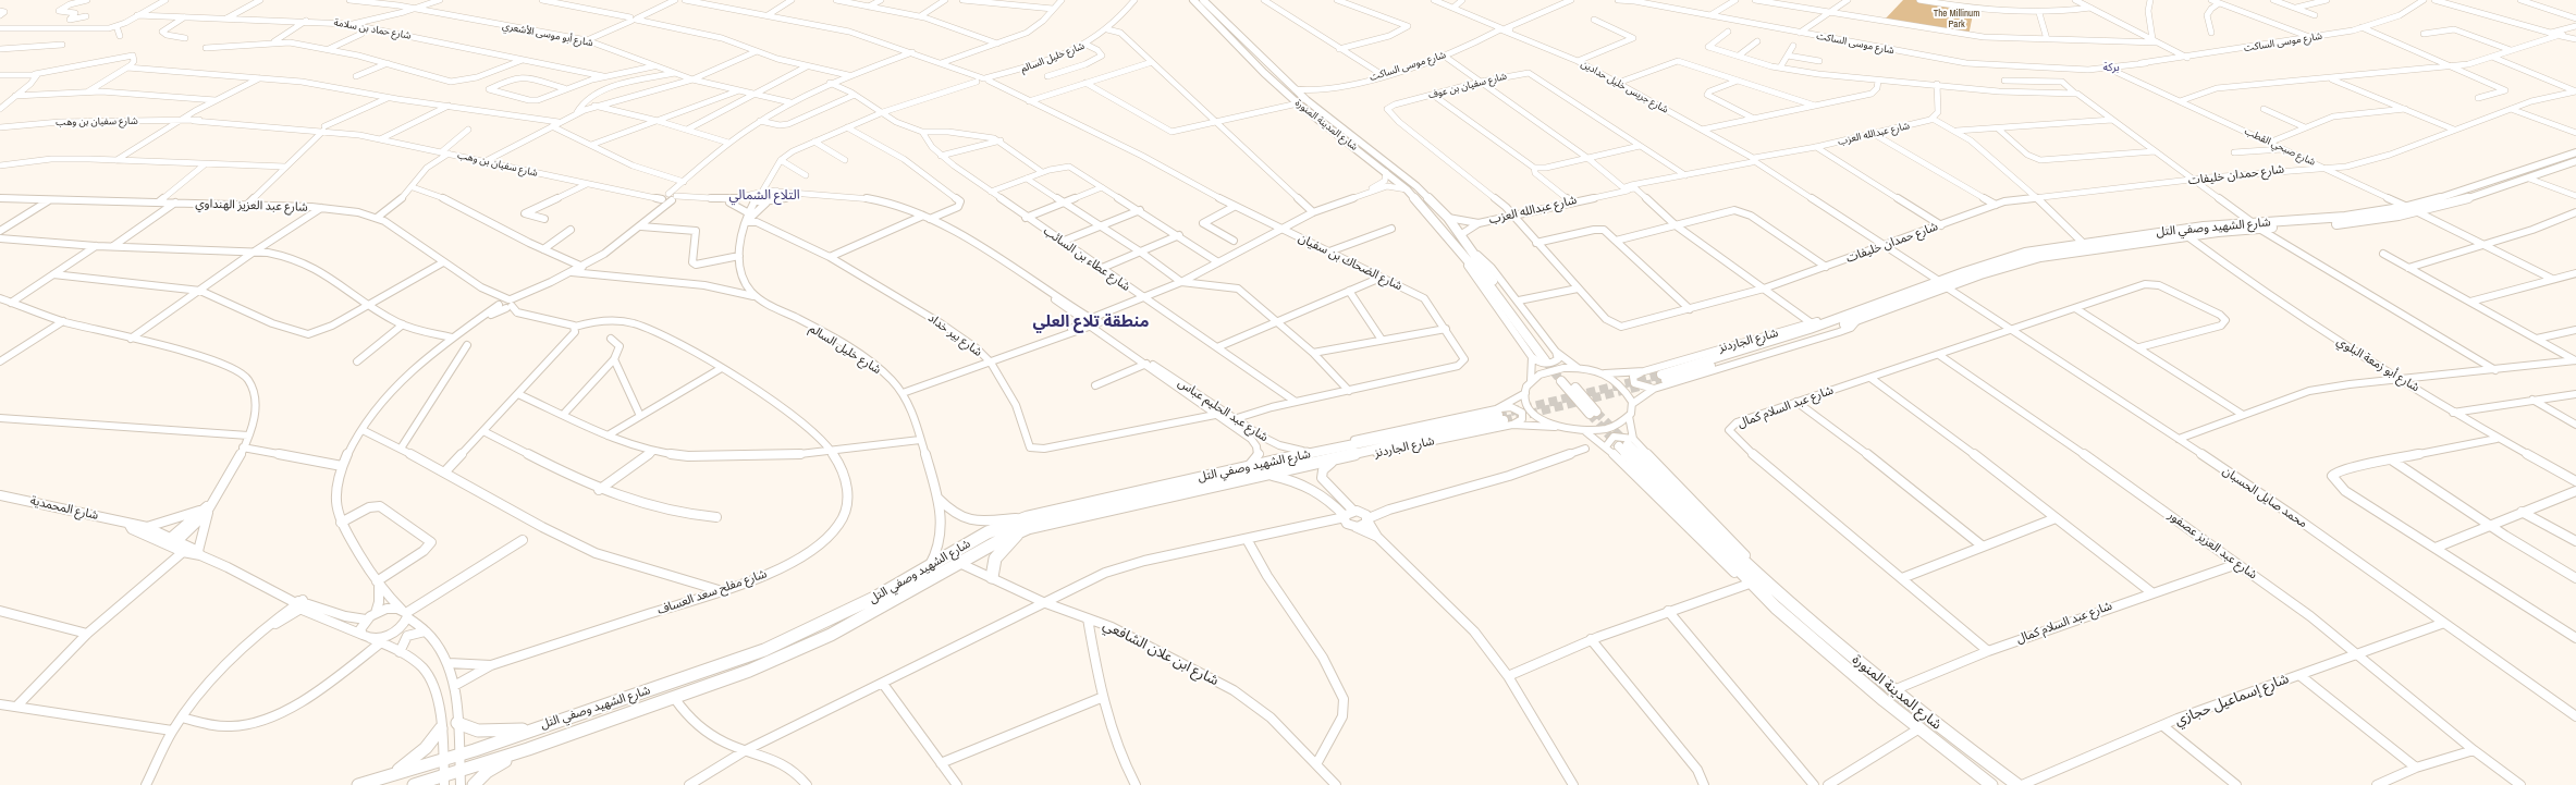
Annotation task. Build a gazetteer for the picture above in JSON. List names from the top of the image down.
{
  "streets": {
    "main road": ["شارع المدينة المنورة", "شارع الشهيد وصفي التل"],
    "street": [
      "شارع حماد بن سلامة",
      "شارع أبو موسى الأشعري",
      "شارع موسى الساكت",
      "شارع خليل السالم",
      "شارع سفيان بن عوف",
      "شارع جريس خليل حدادين",
      "شارع سفيان بن وهب",
      "شارع عبدالله العزب",
      "شارع صبحي القطب",
      "شارع حمدان خليفات",
      "شارع عبد العزيز الهنداوي",
      "شارع عطاء بن السائب",
      "شارع الضحاك بن سفيان",
      "شارع بير خداد",
      "شارع الجاردنز",
      "شارع أبو زمعة البلوي",
      "شارع عبد السلام كمال",
      "شارع عبد الحليم عباس",
      "محمد صايل الحسبان",
      "شارع المحمدية",
      "شارع عبد العزيز عصفور",
      "شارع مفلح سعد العساف",
      "شارع ابن علان الشافعي",
      "شارع إسماعيل حجازي"
    ]
  },
  "crossings": [
    ["شارع موسى الساكت", "شارع جريس خليل حدادين"],
    ["شارع موسى الساكت", "شارع المدينة المنورة"],
    ["شارع موسى الساكت", "شارع صبحي القطب"],
    ["شارع خليل السالم", "شارع الشهيد وصفي التل"],
    ["شارع خليل السالم", "شارع الضحاك بن سفيان"],
    ["شارع خليل السالم", "شارع بير خداد"],
    ["شارع خليل السالم", "شارع عبد الحليم عباس"],
    ["شارع سفيان بن عوف", "شارع عبدالله العزب"],
    ["شارع سفيان بن عوف", "شارع حمدان خليفات"],
    ["شارع جريس خليل حدادين", "شارع عبدالله العزب"],
    ["شارع جريس خليل حدادين", "شارع حمدان خليفات"],
    ["شارع جريس خليل حدادين", "شارع الشهيد وصفي التل"],
    ["شارع المدينة المنورة", "شارع عبدالله العزب"],
    ["شارع المدينة المنورة", "شارع الجاردنز"],
    ["شارع عبدالله العزب", "شارع حمدان خليفات"],
    ["شارع صبحي القطب", "شارع حمدان خليفات"],
    ["شارع صبحي القطب", "شارع الشهيد وصفي التل"],
    ["شارع عبد العزيز الهنداوي", "شارع مفلح سعد العساف"],
    ["شارع الشهيد وصفي التل", "شارع الجاردنز"],
    ["شارع الشهيد وصفي التل", "شارع أبو زمعة البلوي"],
    ["شارع الشهيد وصفي التل", "شارع عبد الحليم عباس"],
    ["شارع الشهيد وصفي التل", "محمد صايل الحسبان"],
    ["شارع الشهيد وصفي التل", "شارع المحمدية"],
    ["شارع الشهيد وصفي التل", "شارع ابن علان الشافعي"],
    ["شارع عطاء بن السائب", "شارع الضحاك بن سفيان"],
    ["شارع الضحاك بن سفيان", "شارع عبد الحليم عباس"],
    ["شارع بير خداد", "شارع عبد الحليم عباس"],
    ["شارع الجاردنز", "شارع عبد الحليم عباس"],
    ["شارع عبد السلام كمال", "محمد صايل الحسبان"],
    ["شارع عبد السلام كمال", "شارع عبد العزيز عصفور"],
    ["محمد صايل الحسبان", "شارع إسماعيل حجازي"],
    ["شارع عبد العزيز عصفور", "شارع إسماعيل حجازي"]
  ],
  "districts": ["بركة", "التلاع الشمالي", "منطقة تلاع العلي"],
  "parks": ["The Millinum Park"]
}
